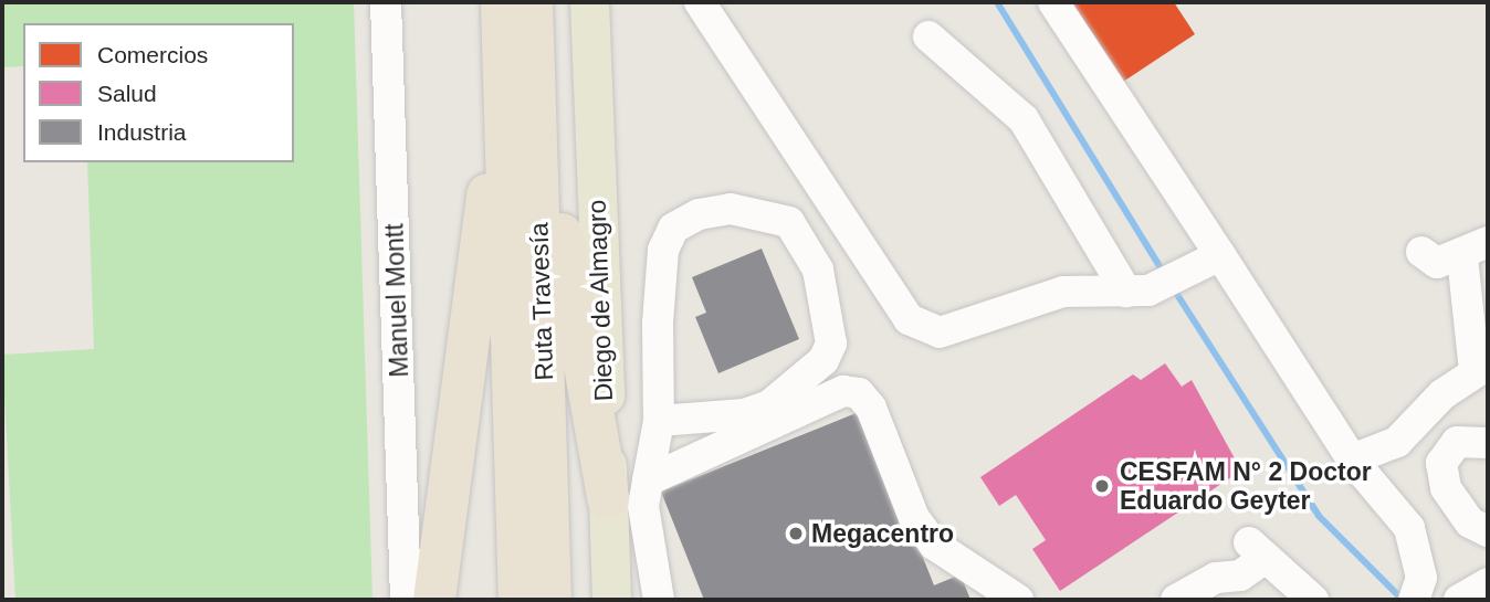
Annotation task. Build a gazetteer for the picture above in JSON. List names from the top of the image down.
{
  "streets": {
    "highway": ["Ruta Travesía"],
    "main road": ["Diego de Almagro"],
    "street": ["Manuel Montt"]
  },
  "places": ["CESFAM N° 2 Doctor Eduardo Geyter", "Megacentro"],
  "legend": ["Comercios", "Salud", "Industria"]
}
